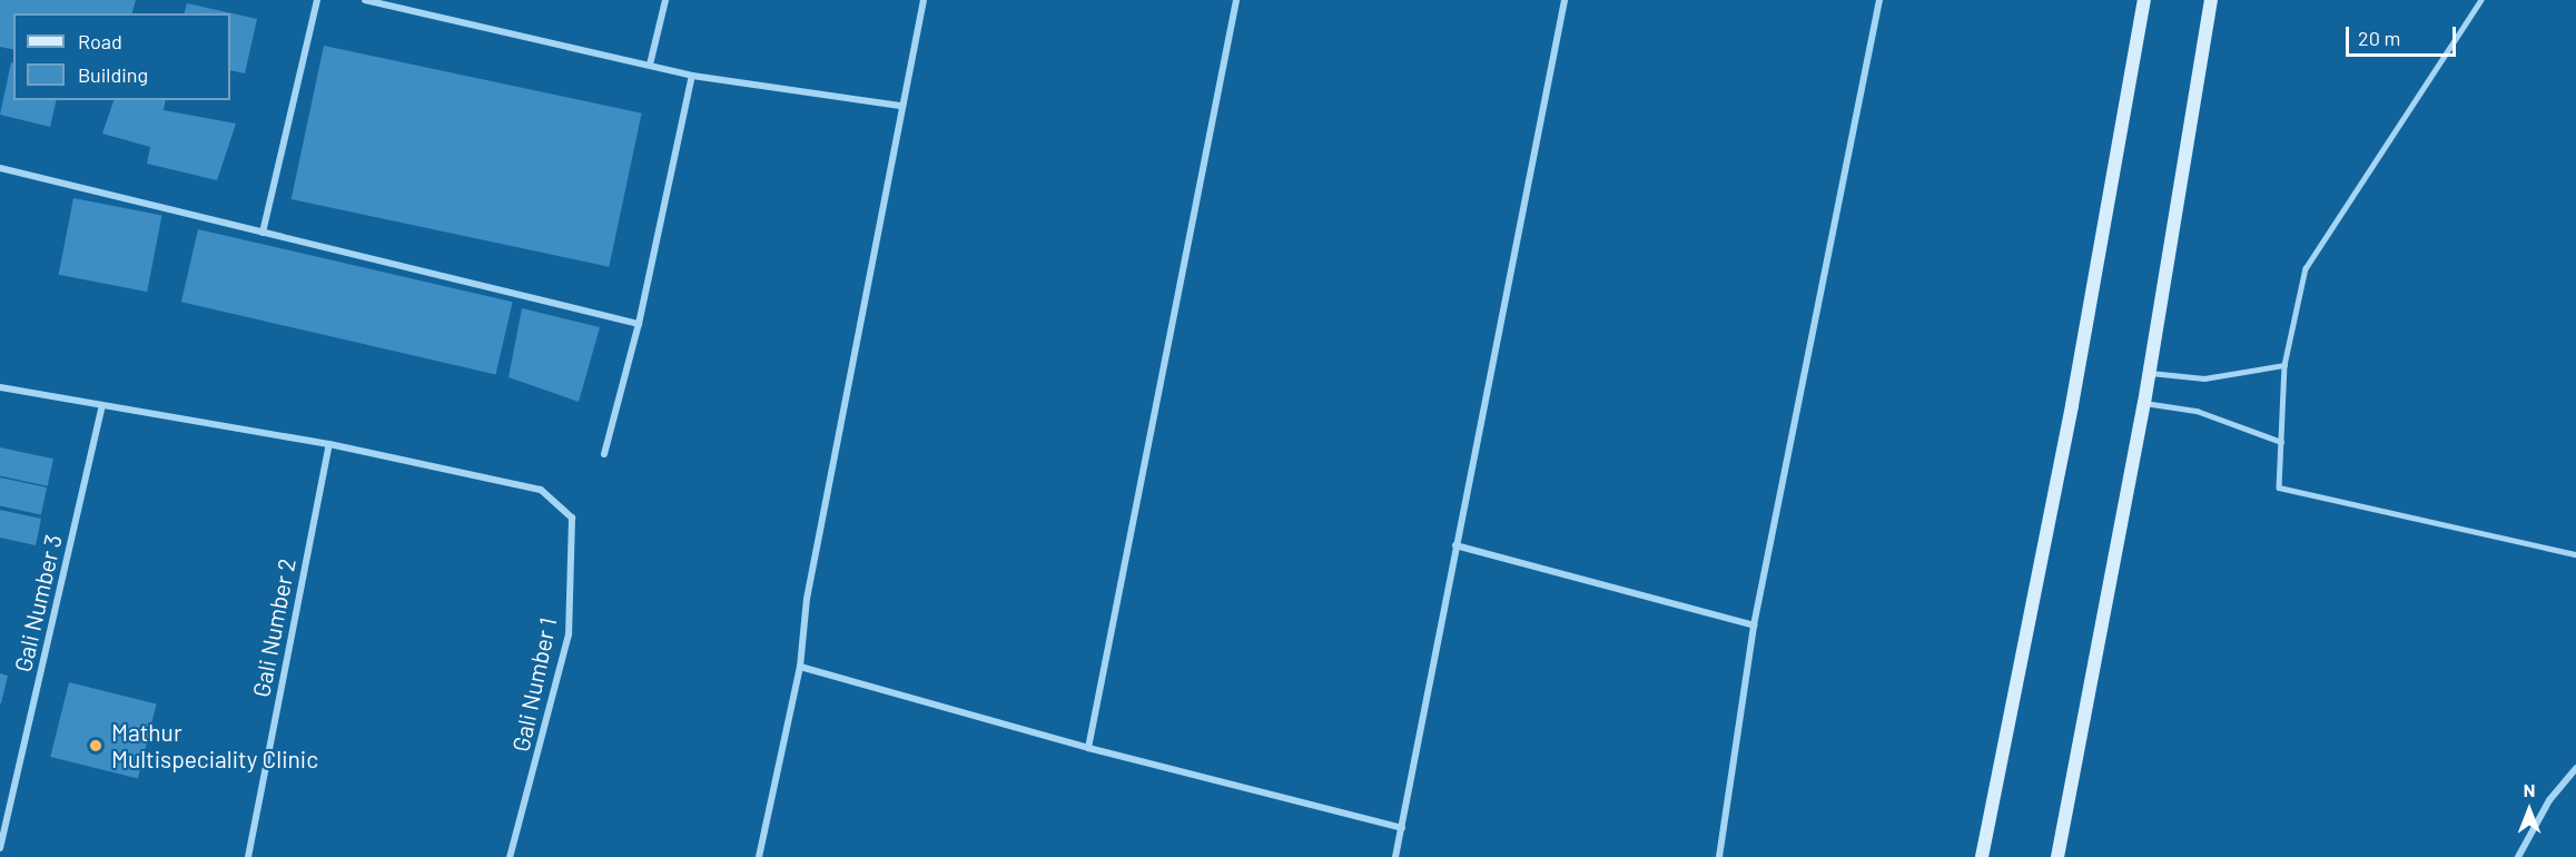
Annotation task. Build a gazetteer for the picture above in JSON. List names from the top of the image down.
{
  "streets": {
    "street": ["Gali Number 3", "Gali Number 2", "Gali Number 1"]
  },
  "crossings": [
    ["Gali Number 2", "Gali Number 1"]
  ],
  "places": ["Mathur Multispeciality Clinic"],
  "legend": ["Road", "Building"],
  "scale_bar": "20 m",
  "north": "top"
}
